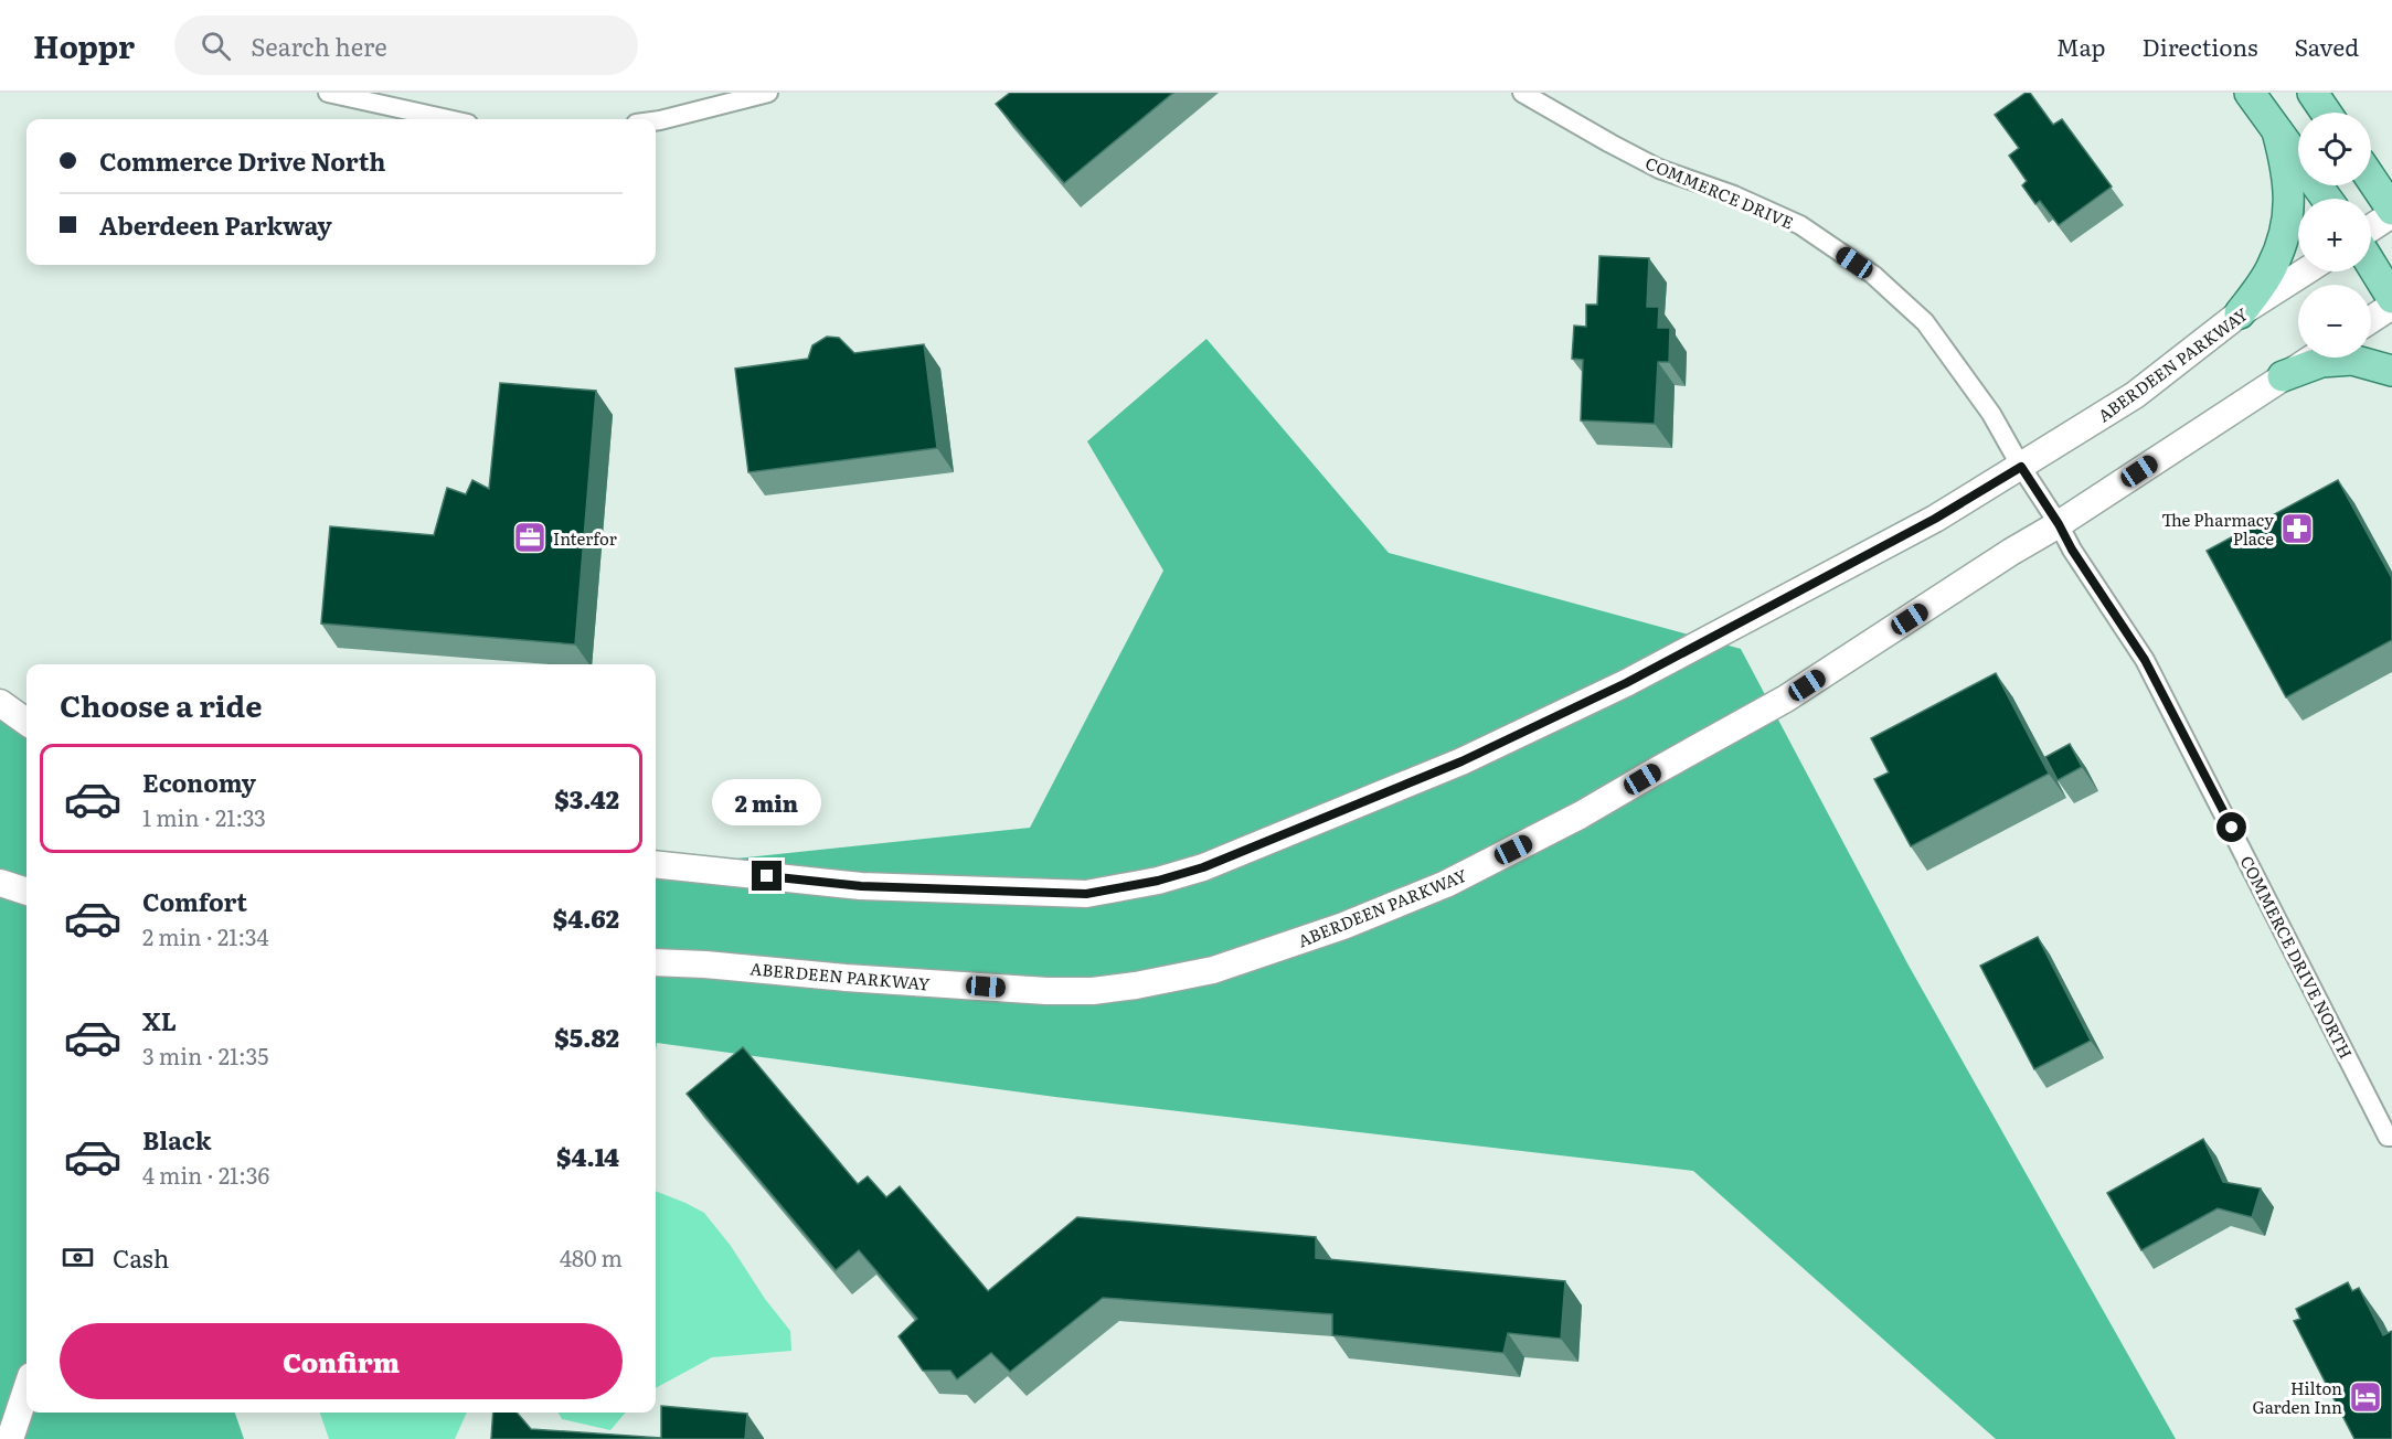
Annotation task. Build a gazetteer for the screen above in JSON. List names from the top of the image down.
{
  "streets": {
    "street": ["COMMERCE DRIVE", "ABERDEEN PARKWAY", "COMMERCE DRIVE NORTH"]
  },
  "crossings": [
    ["COMMERCE DRIVE", "ABERDEEN PARKWAY"],
    ["COMMERCE DRIVE", "COMMERCE DRIVE NORTH"],
    ["ABERDEEN PARKWAY", "COMMERCE DRIVE NORTH"]
  ],
  "places": {
    "pharmacy": ["The Pharmacy Place"],
    "office": ["Interfor"],
    "hotel": ["Hilton Garden Inn"]
  },
  "page": {
    "header": "Hoppr",
    "search": "Search here",
    "nav": ["Map", "Directions", "Saved"],
    "map_buttons": ["+", "−"],
    "banner": ["Commerce Drive North", "Aberdeen Parkway"],
    "heading": "Choose a ride",
    "list": [
      {
        "name": "Economy",
        "note": "1 min · 21:33",
        "value": "$3.42"
      },
      {
        "name": "Comfort",
        "note": "2 min · 21:34",
        "value": "$4.62"
      },
      {
        "name": "XL",
        "note": "3 min · 21:35",
        "value": "$5.82"
      },
      {
        "name": "Black",
        "note": "4 min · 21:36",
        "value": "$4.14"
      }
    ],
    "bubble": "2 min",
    "pay": ["Cash", "480 m"],
    "buttons": "Confirm"
  }
}
